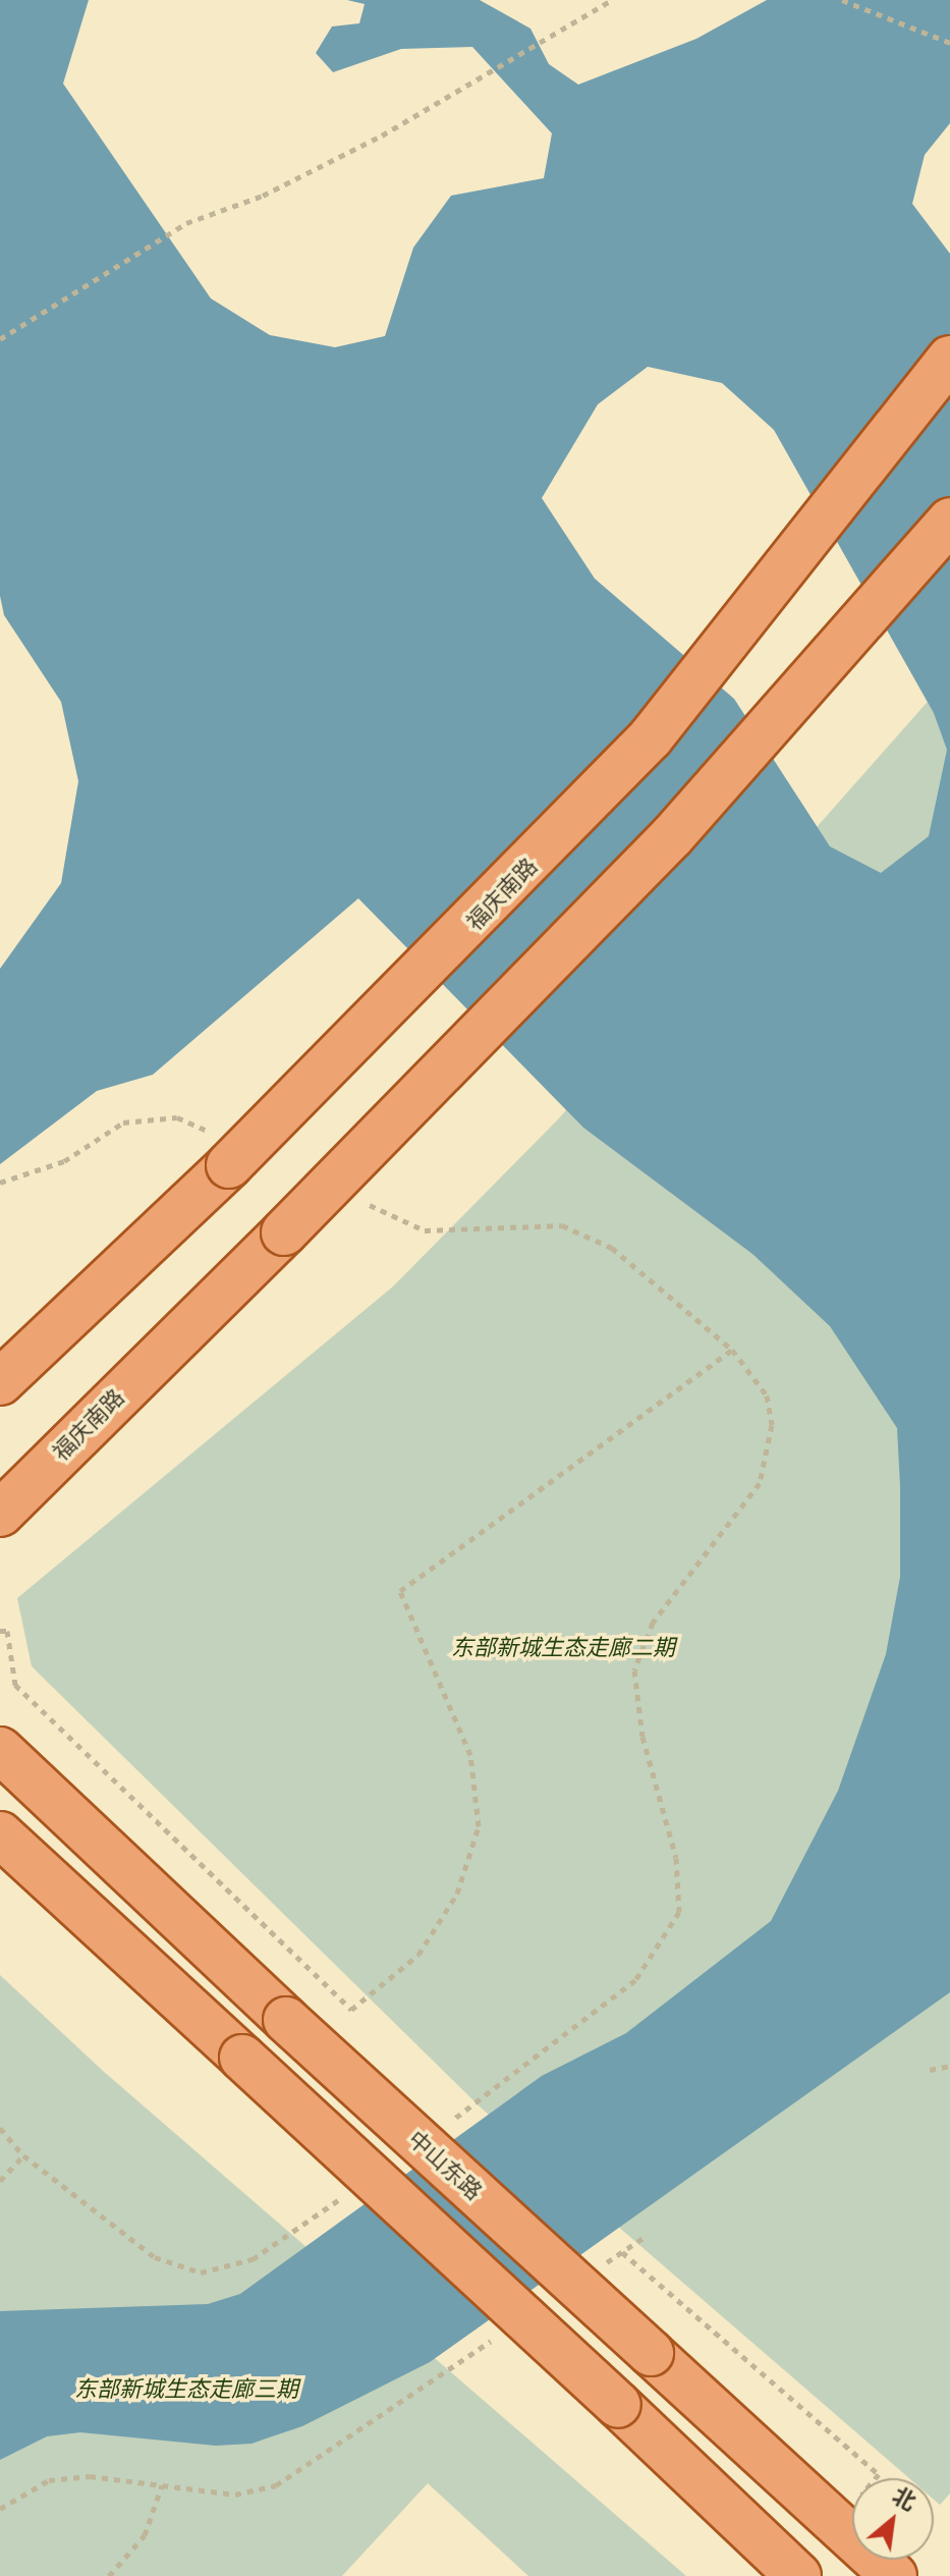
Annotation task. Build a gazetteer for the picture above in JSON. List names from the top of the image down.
{
  "streets": {
    "main road": ["福庆南路", "中山东路"]
  },
  "parks": ["东部新城生态走廊二期", "东部新城生态走廊三期"],
  "north": "top right"
}
